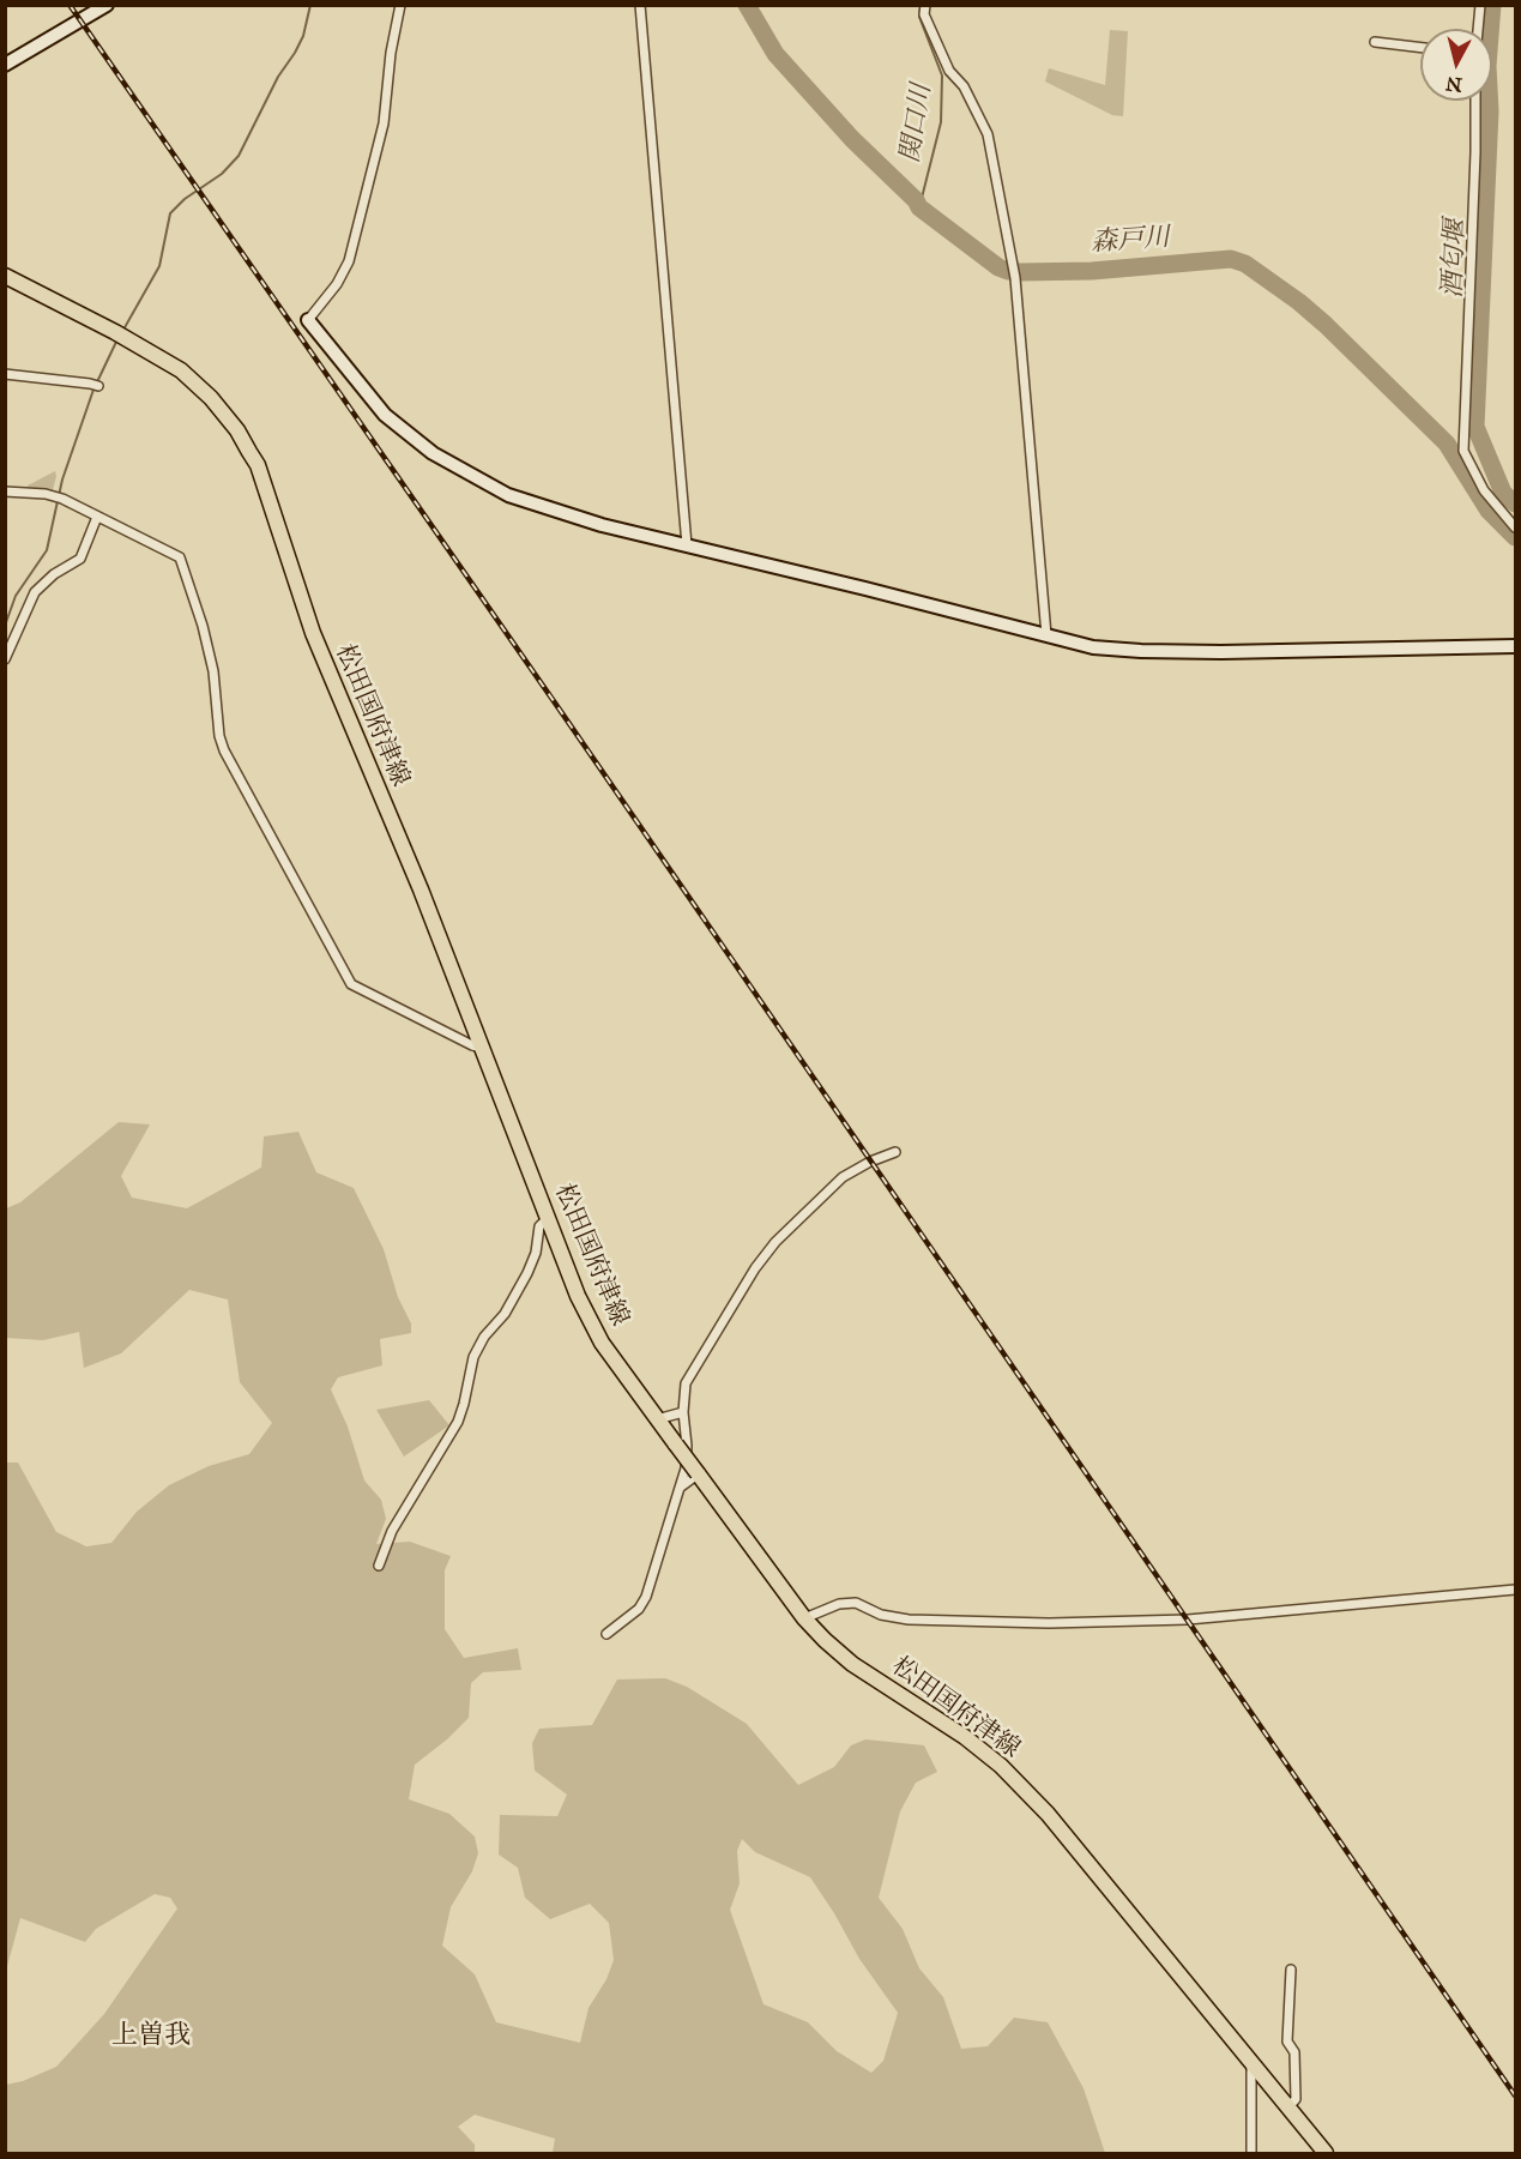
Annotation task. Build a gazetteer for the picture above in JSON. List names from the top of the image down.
{
  "streets": {
    "main road": ["松田国府津線"]
  },
  "districts": ["上曽我"],
  "water": ["関口川", "森戸川", "酒匂堰"],
  "north": "bottom"
}
